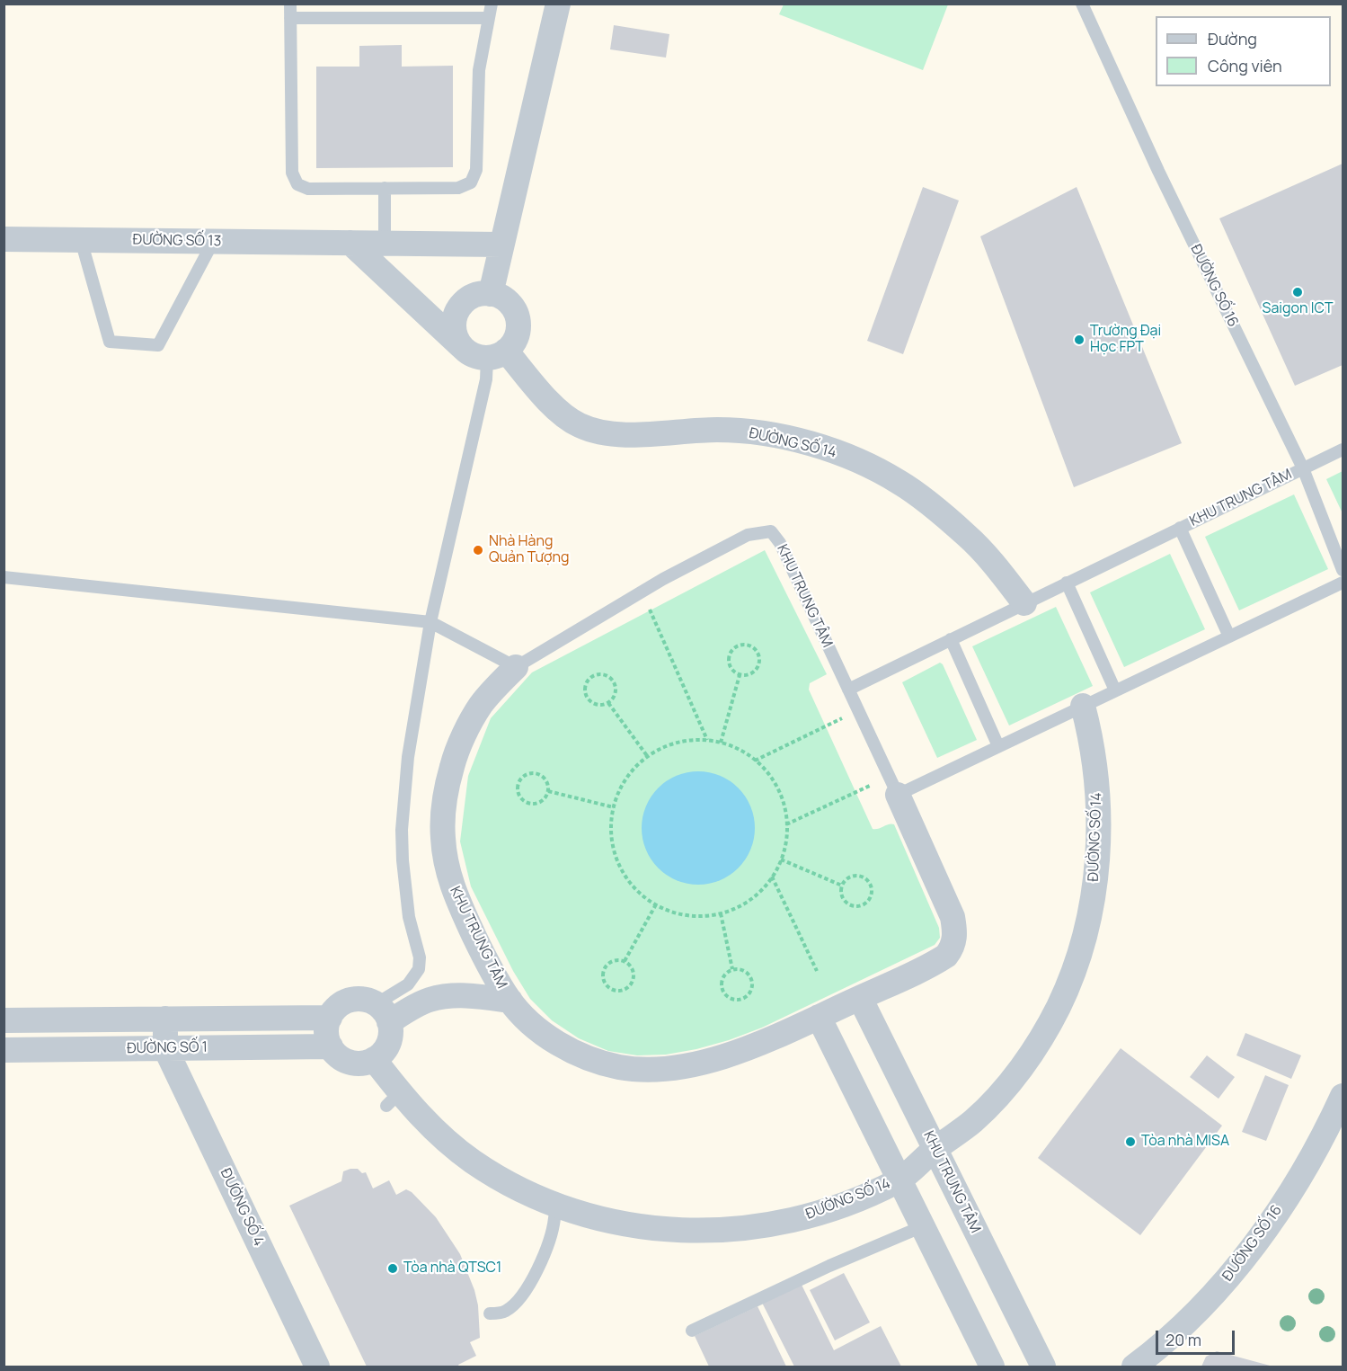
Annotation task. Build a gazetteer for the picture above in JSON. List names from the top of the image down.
{
  "streets": {
    "street": [
      "ĐƯỜNG SỐ 13",
      "ĐƯỜNG SỐ 16",
      "ĐƯỜNG SỐ 14",
      "KHU TRUNG TÂM",
      "ĐƯỜNG SỐ 1",
      "ĐƯỜNG SỐ 4"
    ]
  },
  "crossings": [
    ["ĐƯỜNG SỐ 16", "KHU TRUNG TÂM"],
    ["ĐƯỜNG SỐ 14", "KHU TRUNG TÂM"],
    ["ĐƯỜNG SỐ 14", "ĐƯỜNG SỐ 1"],
    ["ĐƯỜNG SỐ 1", "ĐƯỜNG SỐ 4"]
  ],
  "places": [
    "Saigon ICT",
    "Trường Đại Học FPT",
    "Nhà Hàng Quản Tượng",
    "Tòa nhà MISA",
    "Tòa nhà QTSC1"
  ],
  "legend": ["Đường", "Công viên"],
  "scale_bar": "20 m"
}
